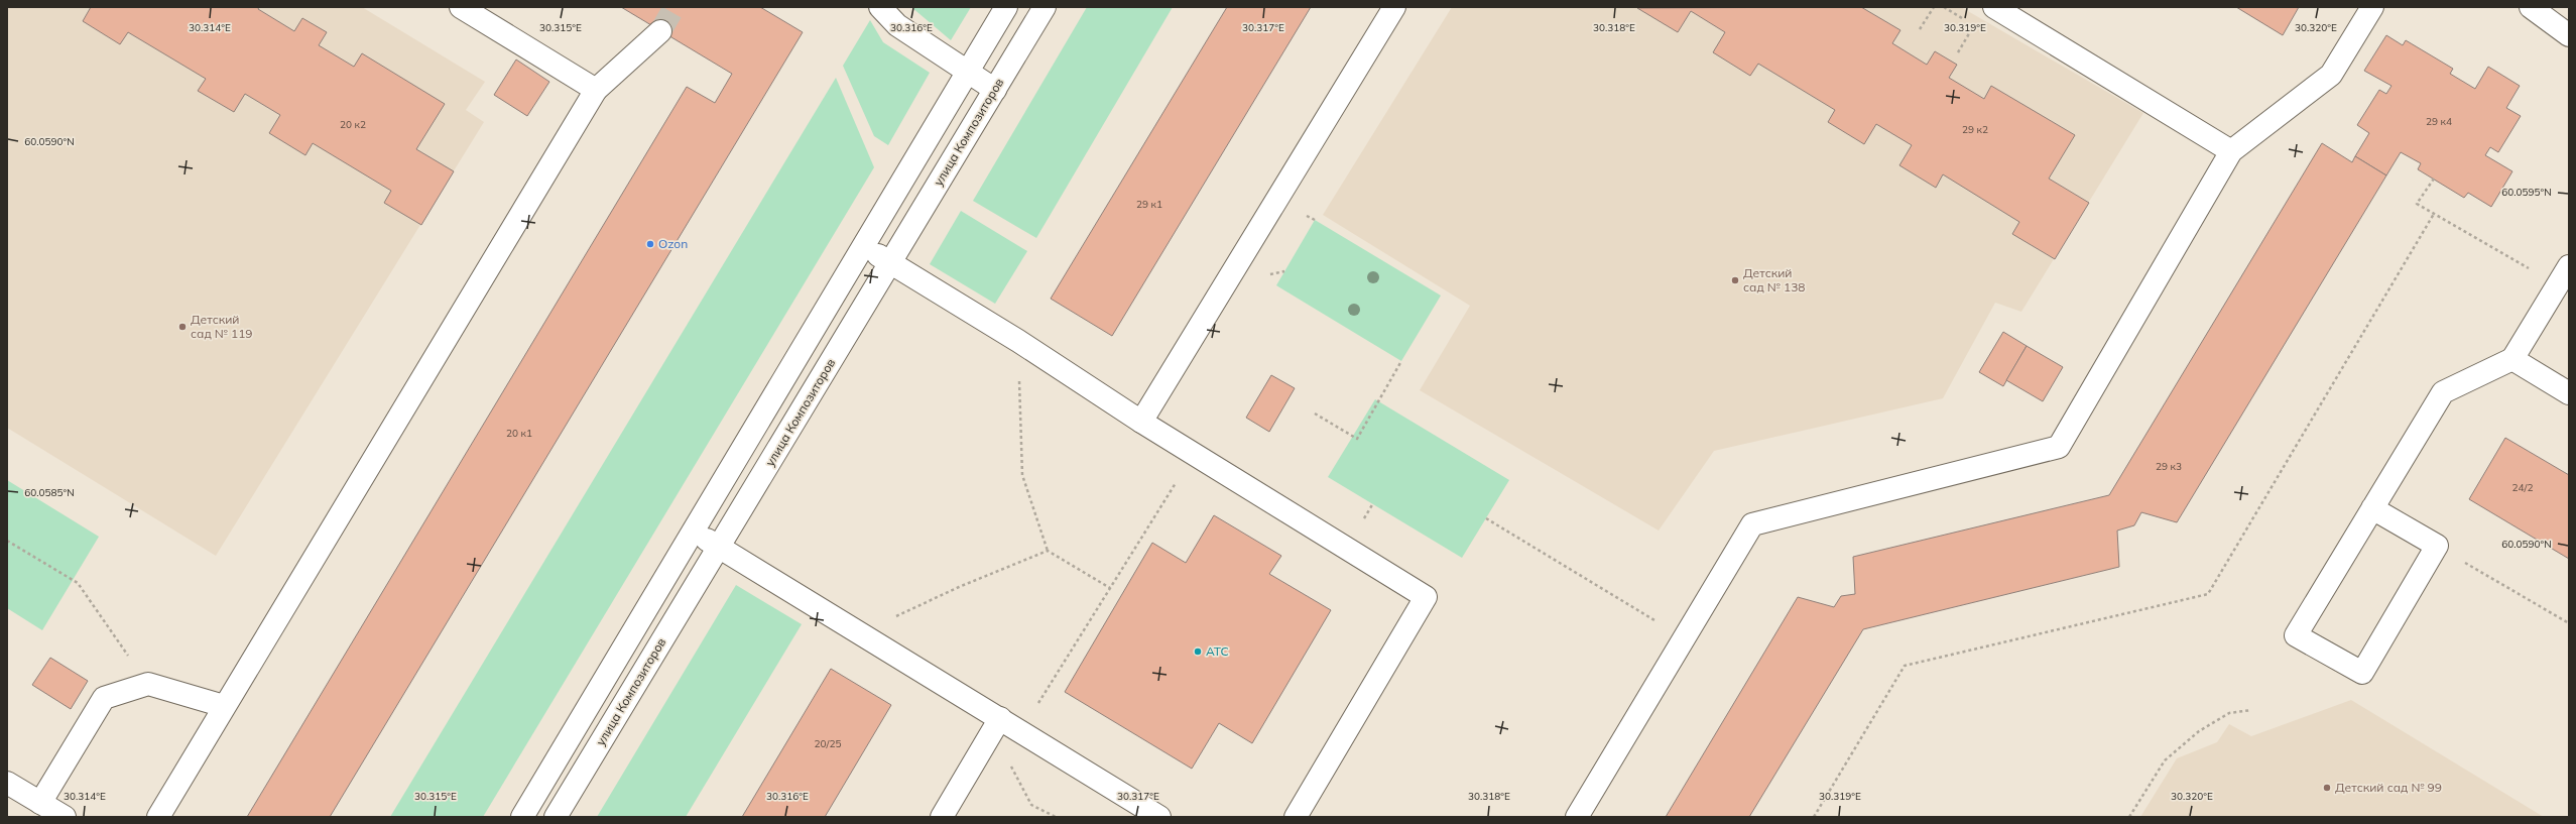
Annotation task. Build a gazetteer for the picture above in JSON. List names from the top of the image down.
{
  "streets": {
    "street": ["улица Композиторов"]
  },
  "places": [
    "Ozon",
    "Детский сад № 138",
    "Детский сад № 119",
    "АТС",
    "Детский сад № 99"
  ],
  "house_numbers": [
    "29 к4",
    "20 к2",
    "29 к2",
    "29 к1",
    "20 к1",
    "29 к3",
    "24/2",
    "20/25"
  ],
  "coordinates": [
    "30.314°E",
    "30.315°E",
    "30.316°E",
    "30.317°E",
    "30.318°E",
    "30.319°E",
    "30.320°E",
    "60.0590°N",
    "60.0595°N",
    "60.0585°N"
  ]
}
